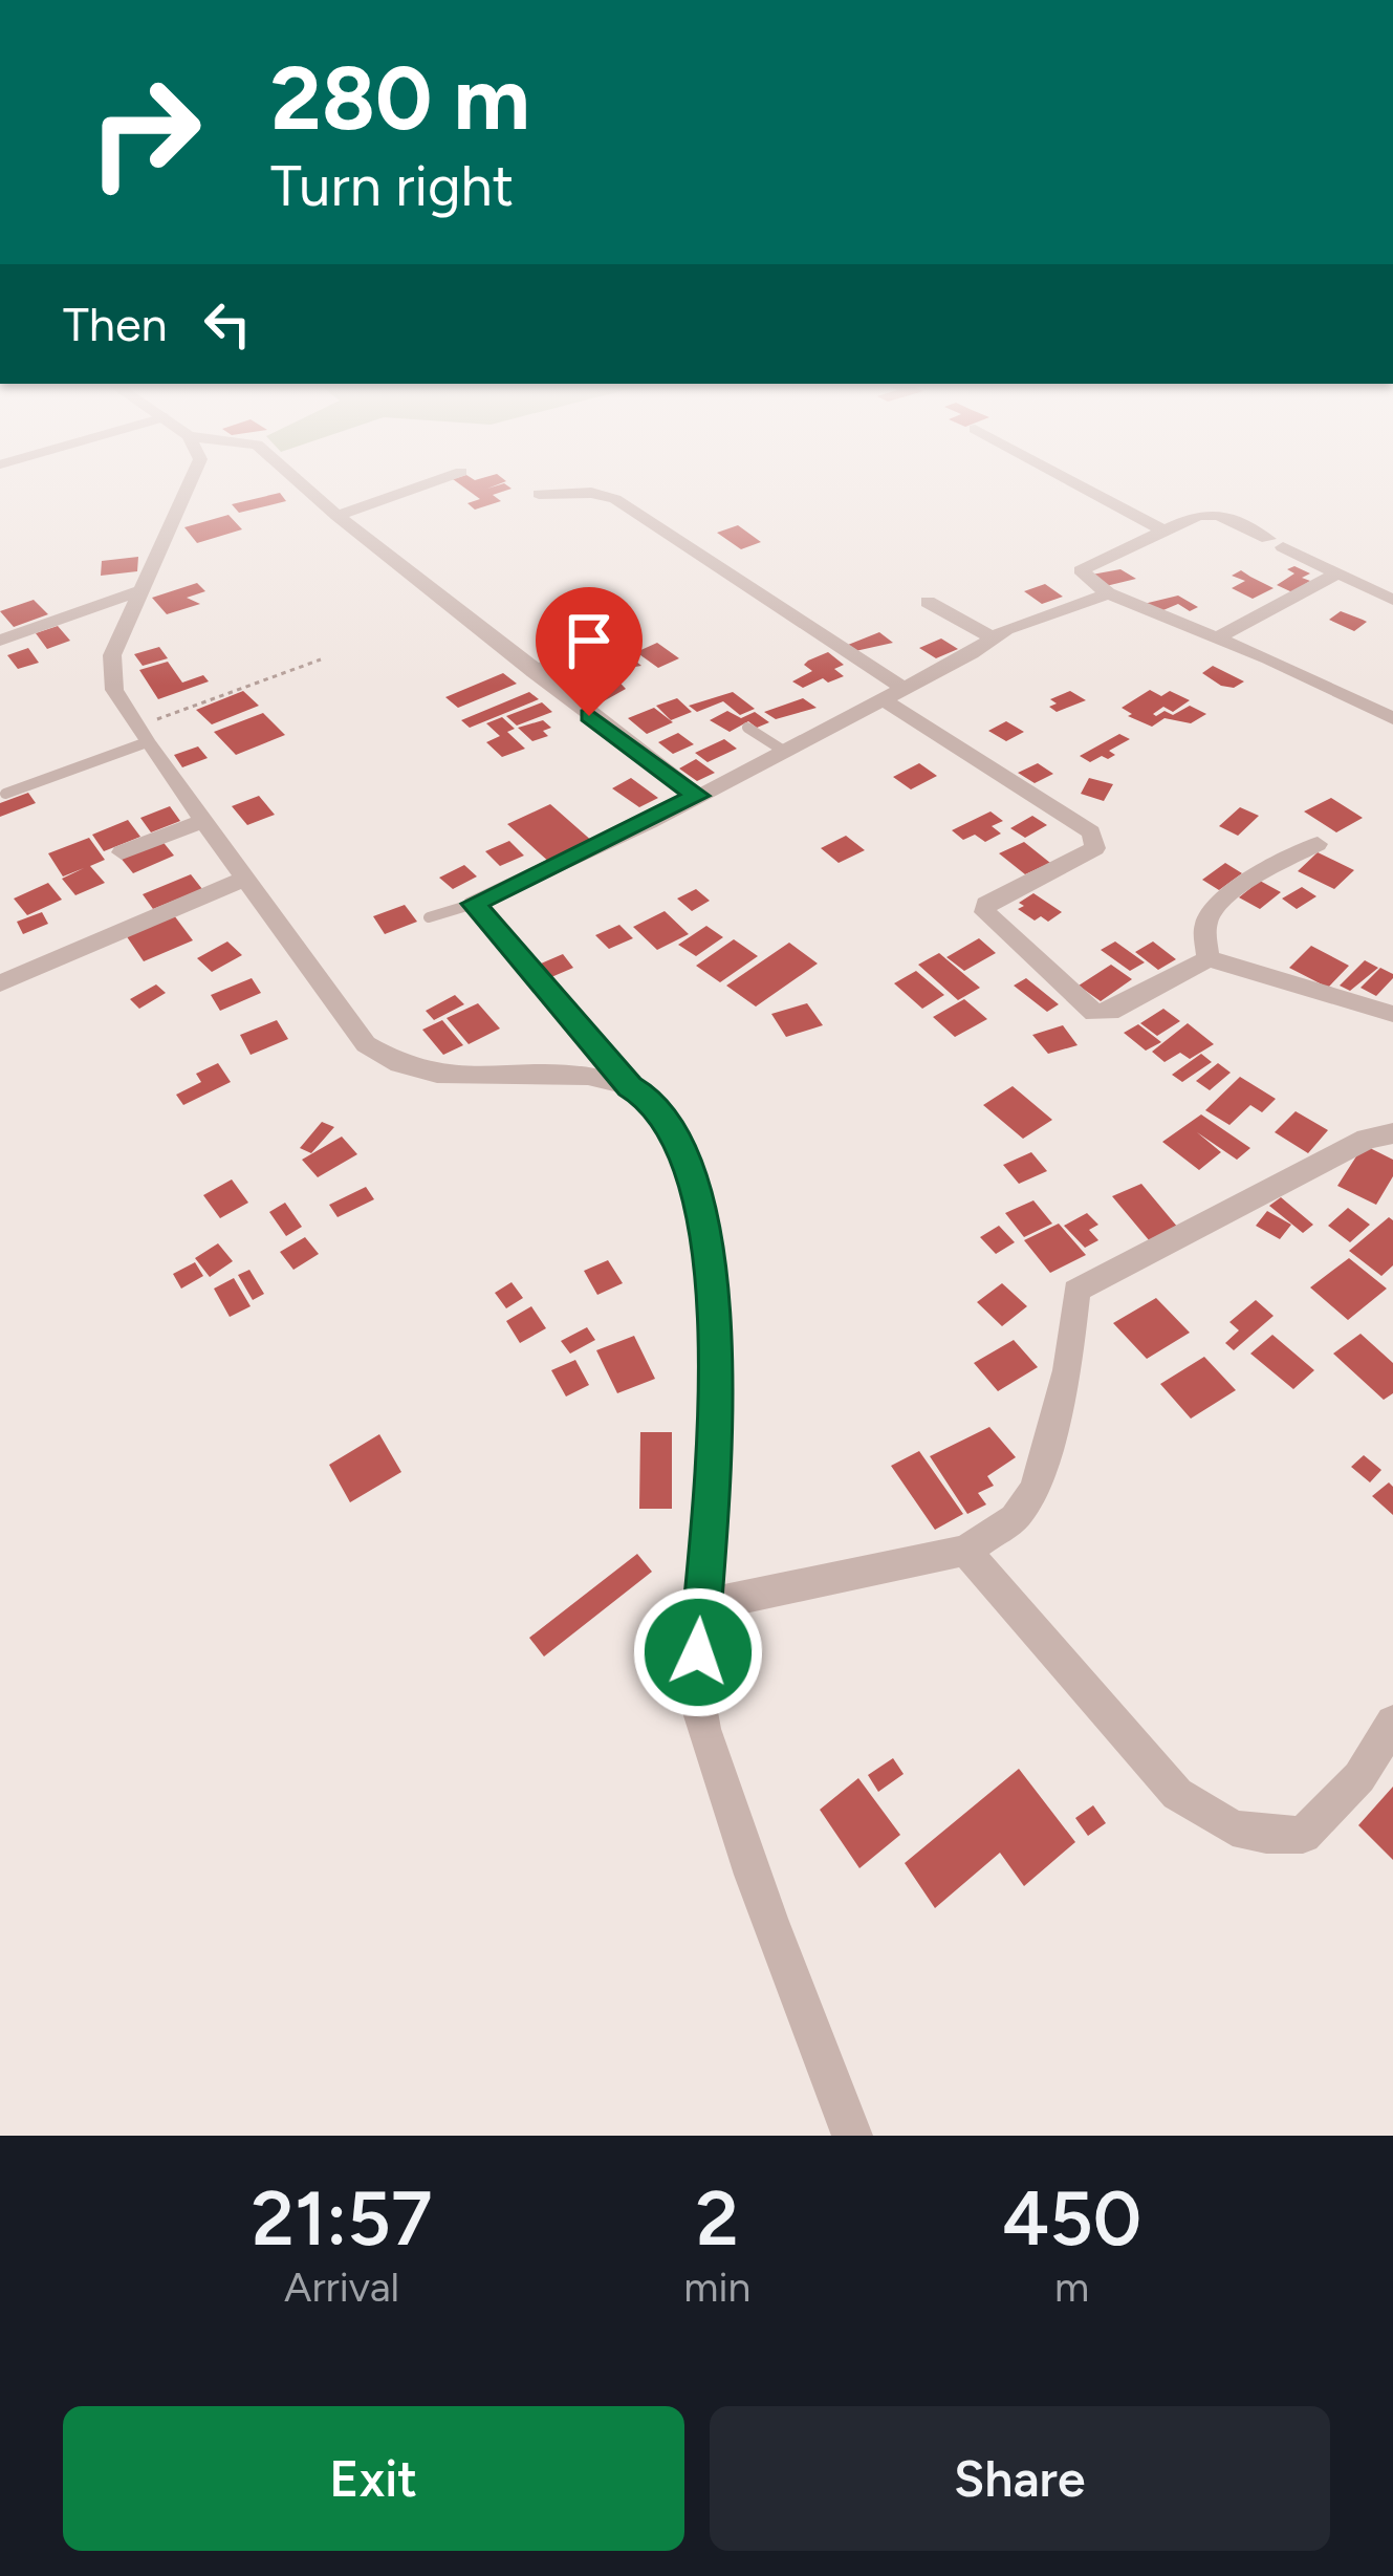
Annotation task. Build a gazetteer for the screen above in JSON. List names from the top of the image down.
{
  "page": {
    "turn": ["280 m", "Turn right"],
    "then": "Then",
    "eta": [
      "21:57",
      "Arrival",
      "2",
      "min",
      "450",
      "m"
    ],
    "buttons": ["Exit", "Share"]
  }
}
